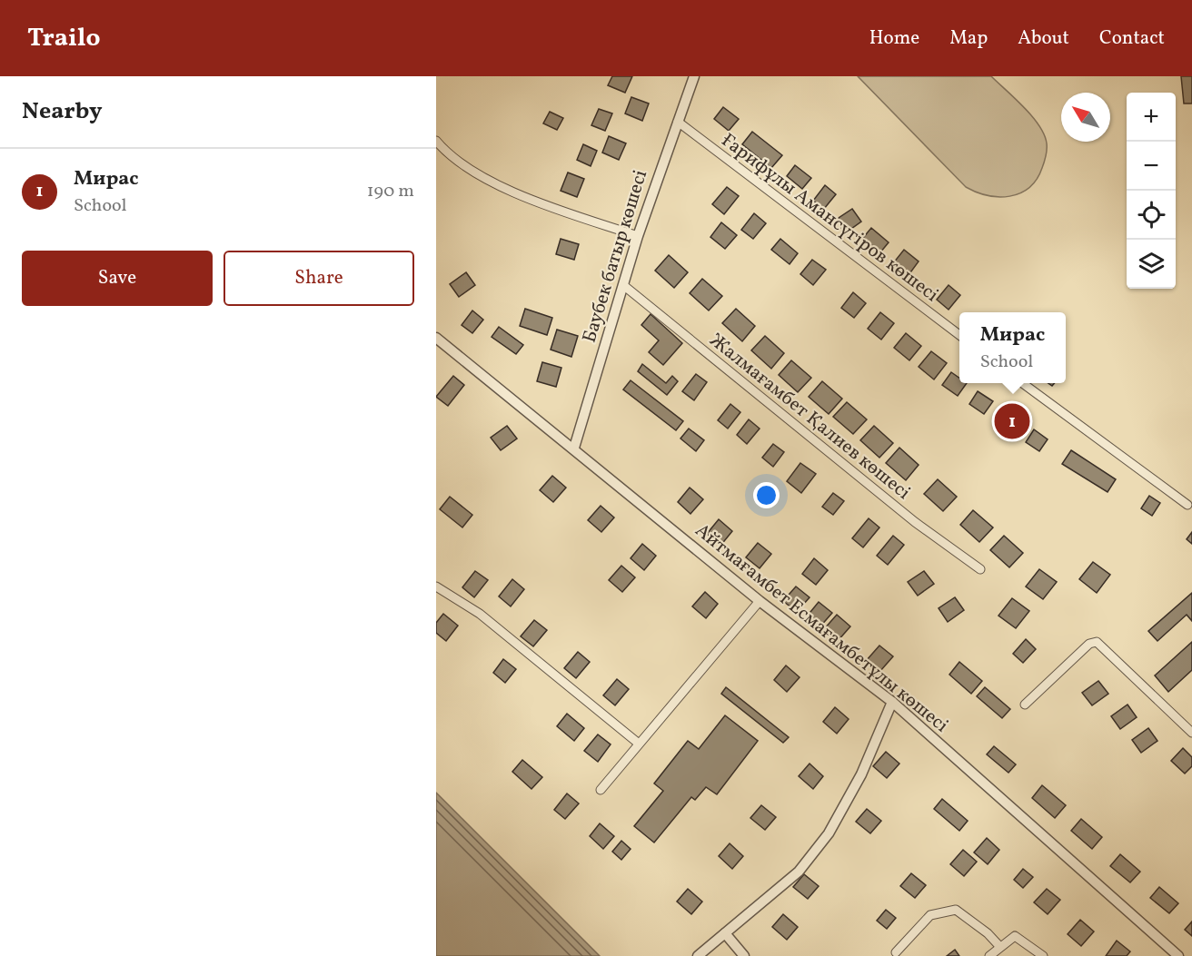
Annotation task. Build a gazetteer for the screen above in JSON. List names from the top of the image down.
{
  "streets": {
    "street": [
      "Ғарифұлы Амансүгіров көшесі",
      "Баубек батыр көшесі",
      "Жалмағамбет Қалиев көшесі",
      "Айтмағамбет Есмағамбетұлы көшесі"
    ]
  },
  "crossings": [
    ["Ғарифұлы Амансүгіров көшесі", "Баубек батыр көшесі"],
    ["Баубек батыр көшесі", "Жалмағамбет Қалиев көшесі"],
    ["Баубек батыр көшесі", "Айтмағамбет Есмағамбетұлы көшесі"]
  ],
  "north": "top left",
  "page": {
    "header": "Trailo",
    "nav": [
      "Home",
      "Map",
      "About",
      "Contact"
    ],
    "heading": "Nearby",
    "map_buttons": ["+", "−"],
    "list": [
      {
        "mark": "1",
        "name": "Мирас",
        "note": "School",
        "value": "190 m"
      }
    ],
    "buttons": ["Save", "Share"],
    "popup": ["Мирас", "School"],
    "pins": "1"
  }
}
